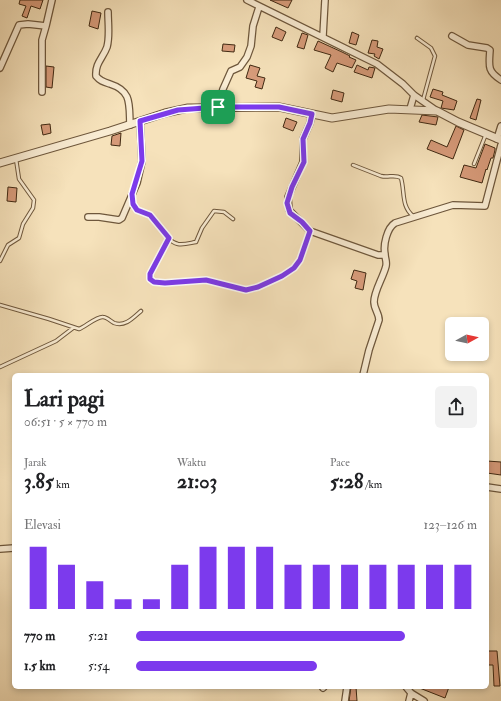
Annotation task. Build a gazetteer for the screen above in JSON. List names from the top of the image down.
{
  "north": "right",
  "page": {
    "heading": ["Lari pagi", "06:51 · 5 × 770 m"],
    "stats": [
      ["Jarak", "3.85 km"],
      ["Waktu", "21:03"],
      ["Pace", "5:28 /km"]
    ],
    "chart": ["Elevasi", "123–126 m"],
    "list": [
      {
        "name": "770 m",
        "note": "5:21"
      },
      {
        "name": "1.5 km",
        "note": "5:54"
      }
    ]
  }
}
